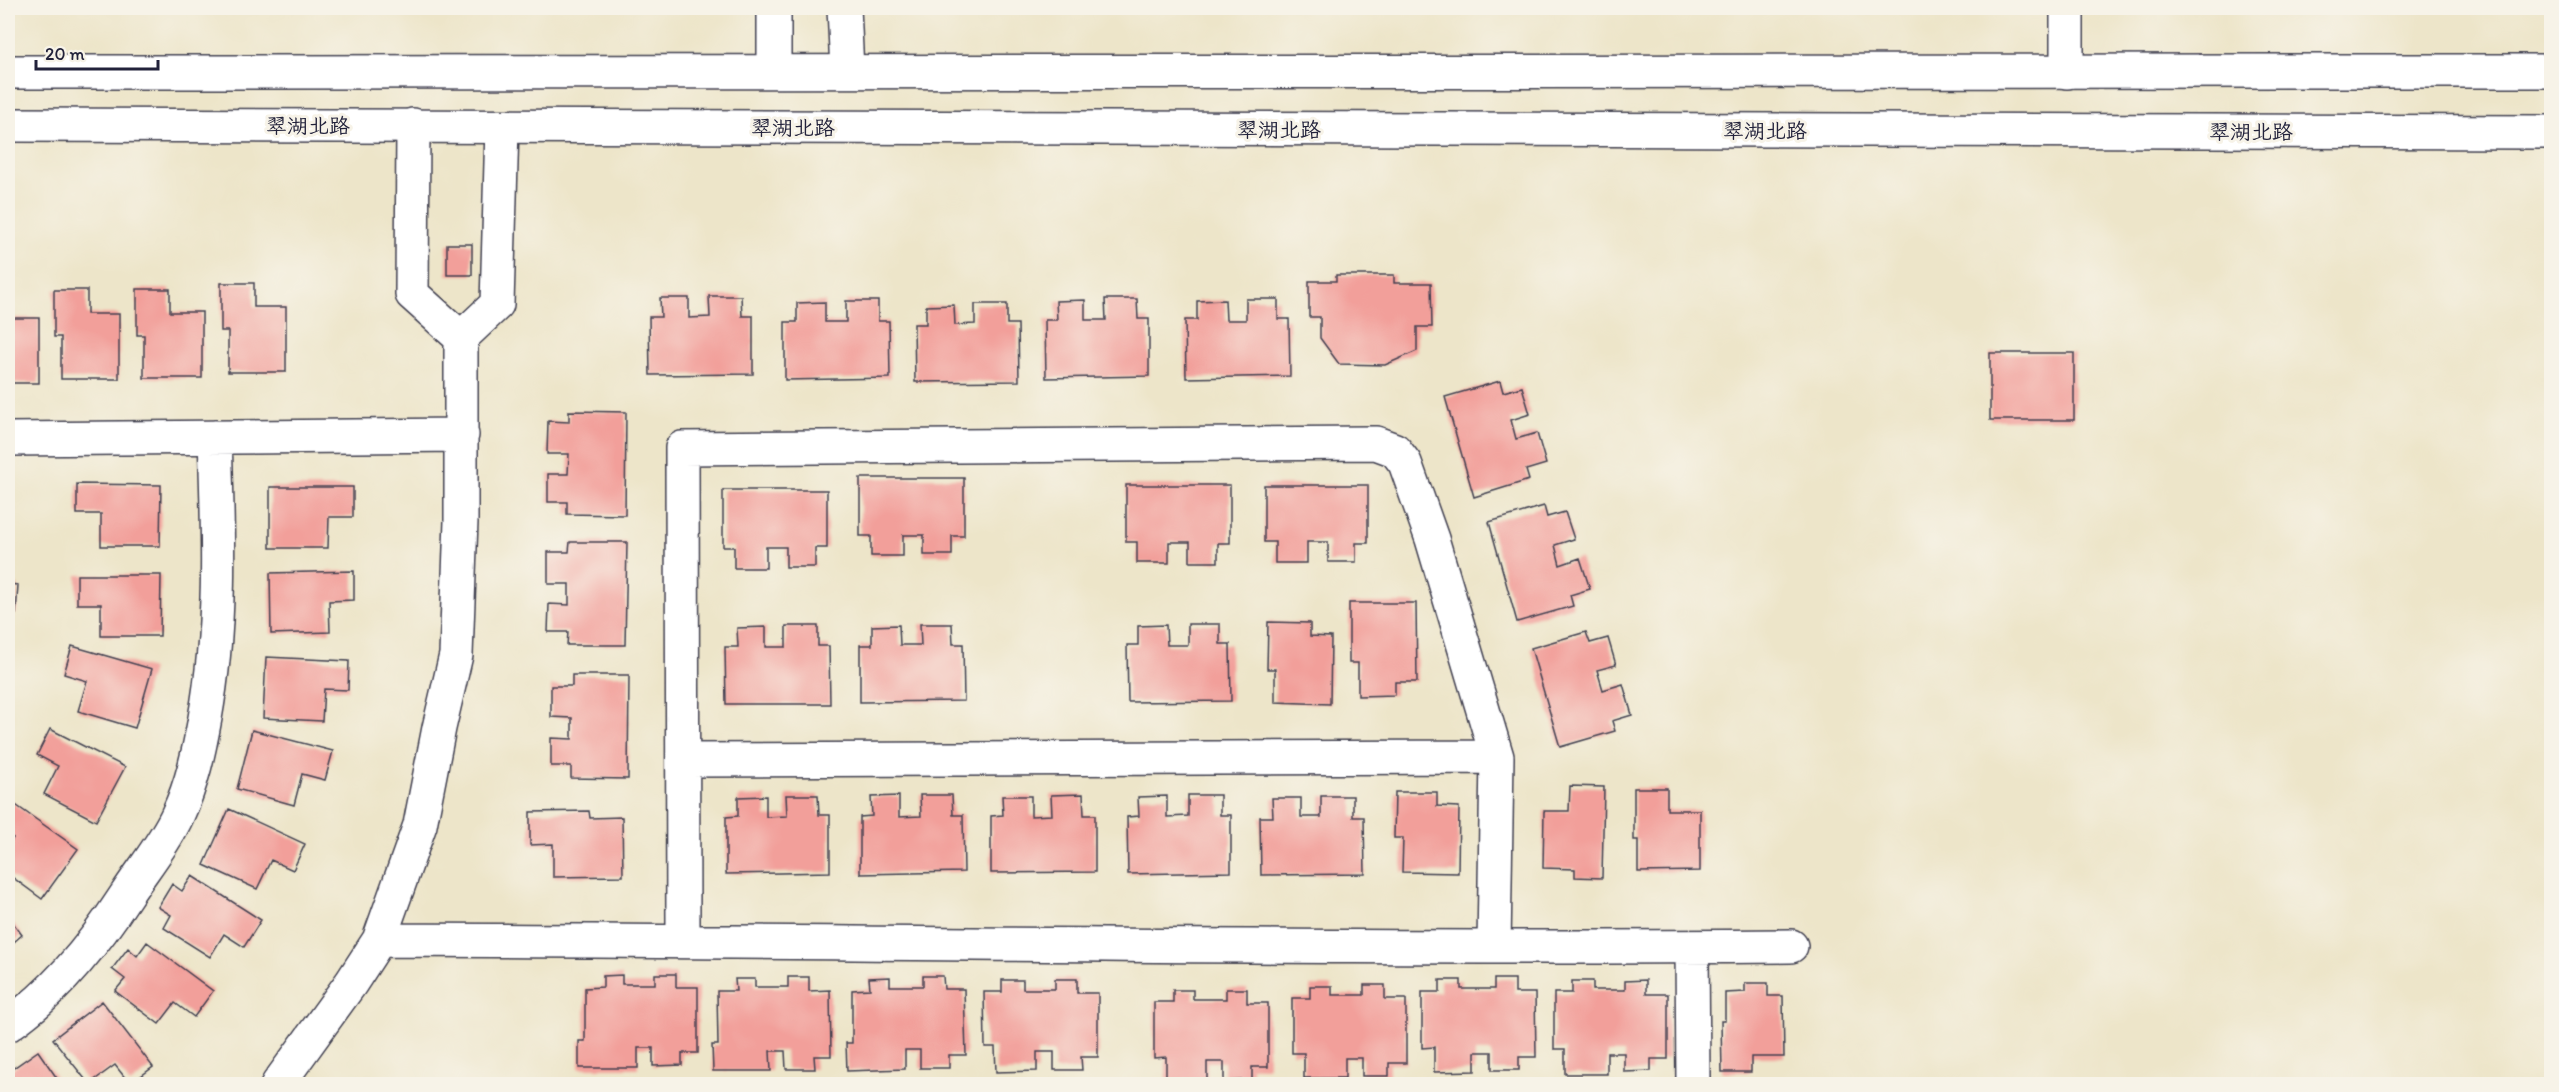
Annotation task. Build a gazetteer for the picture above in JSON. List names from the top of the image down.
{
  "streets": {
    "street": ["翠湖北路"]
  },
  "scale_bar": "20 m"
}
